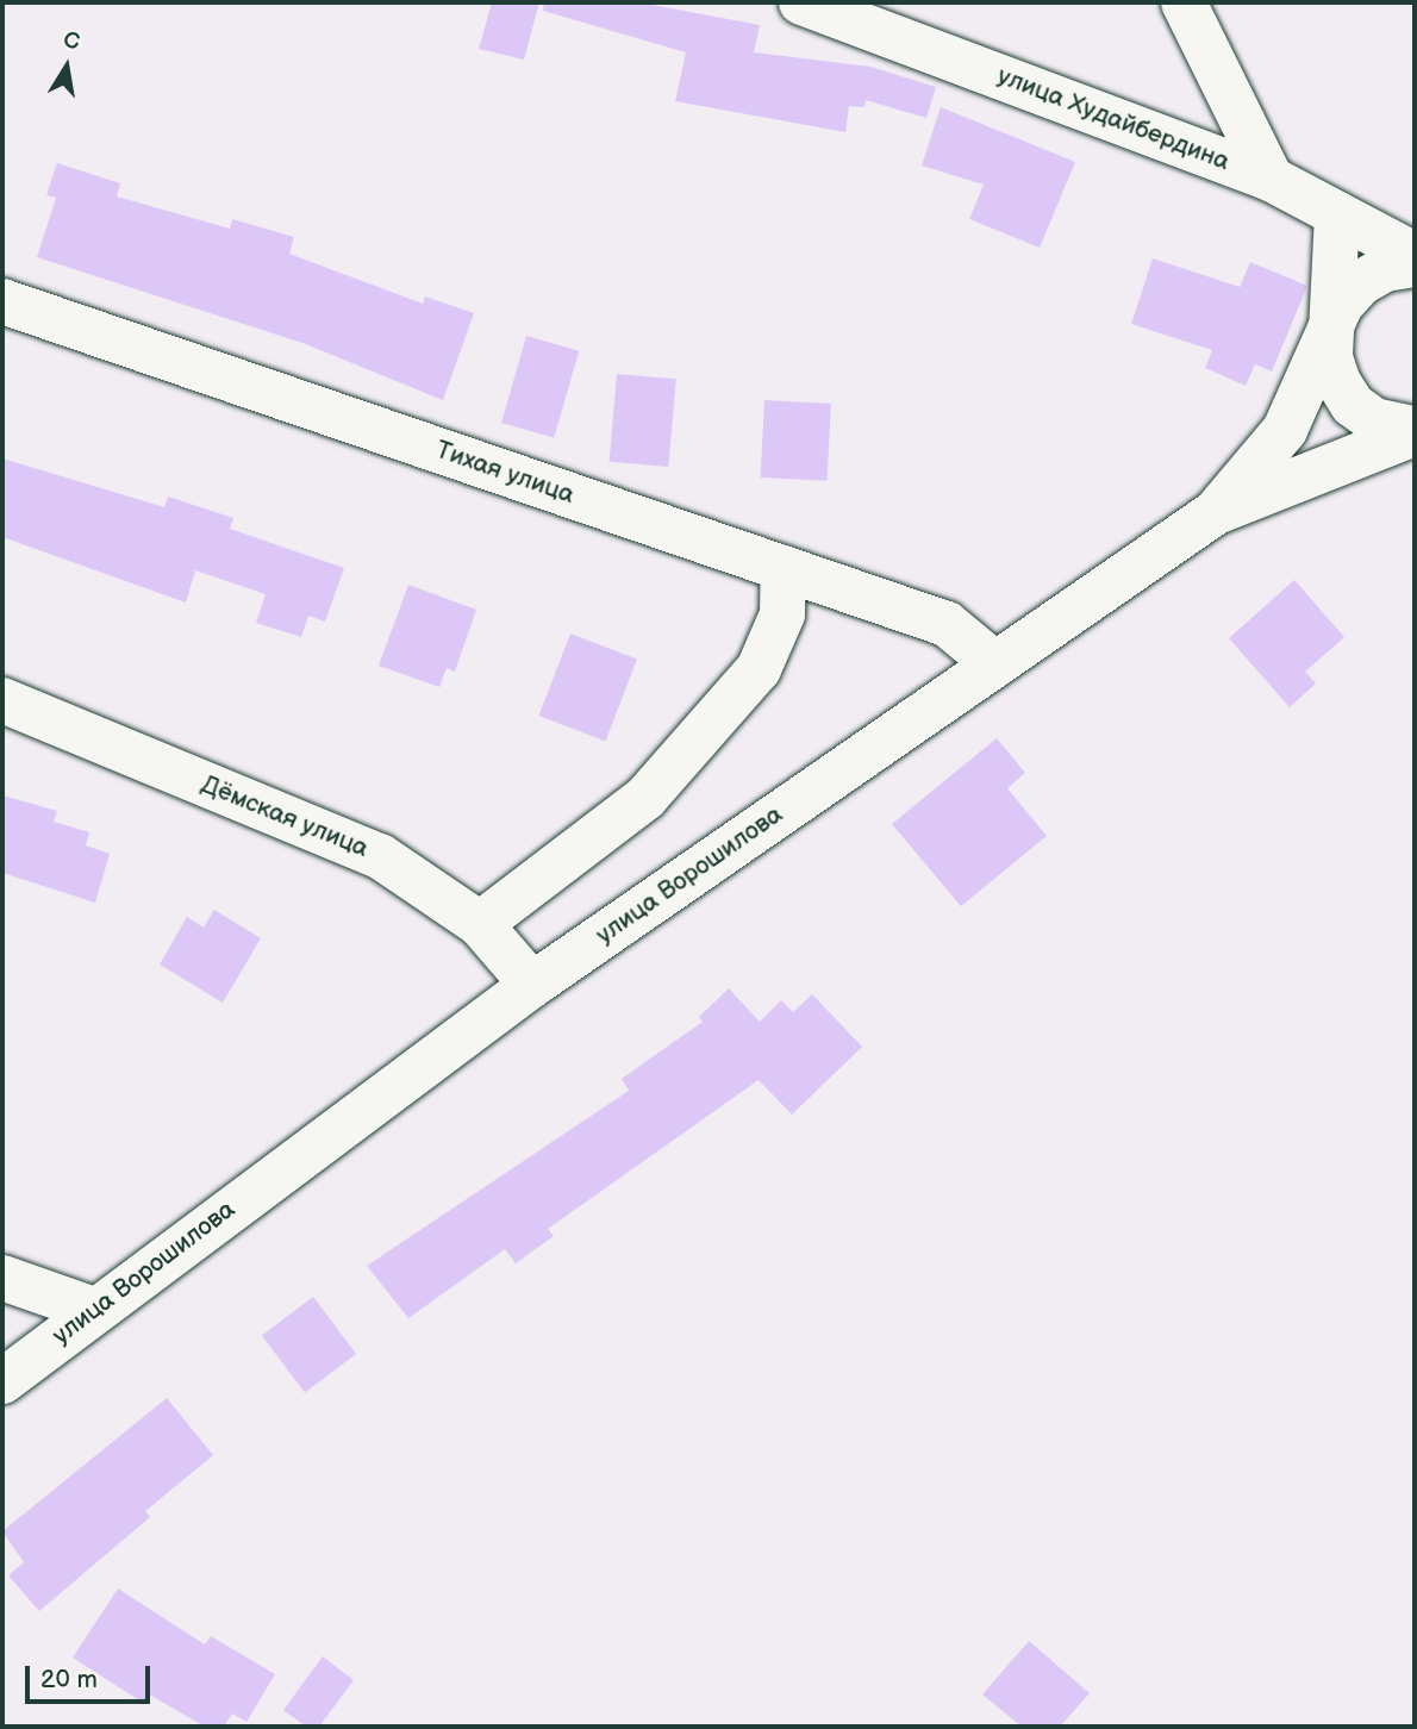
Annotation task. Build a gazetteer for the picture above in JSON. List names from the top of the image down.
{
  "streets": {
    "street": [
      "улица Худайбердина",
      "Тихая улица",
      "Дёмская улица",
      "улица Ворошилова"
    ]
  },
  "crossings": [
    ["Тихая улица", "улица Ворошилова"],
    ["Дёмская улица", "улица Ворошилова"]
  ],
  "scale_bar": "20 m",
  "north": "top"
}
